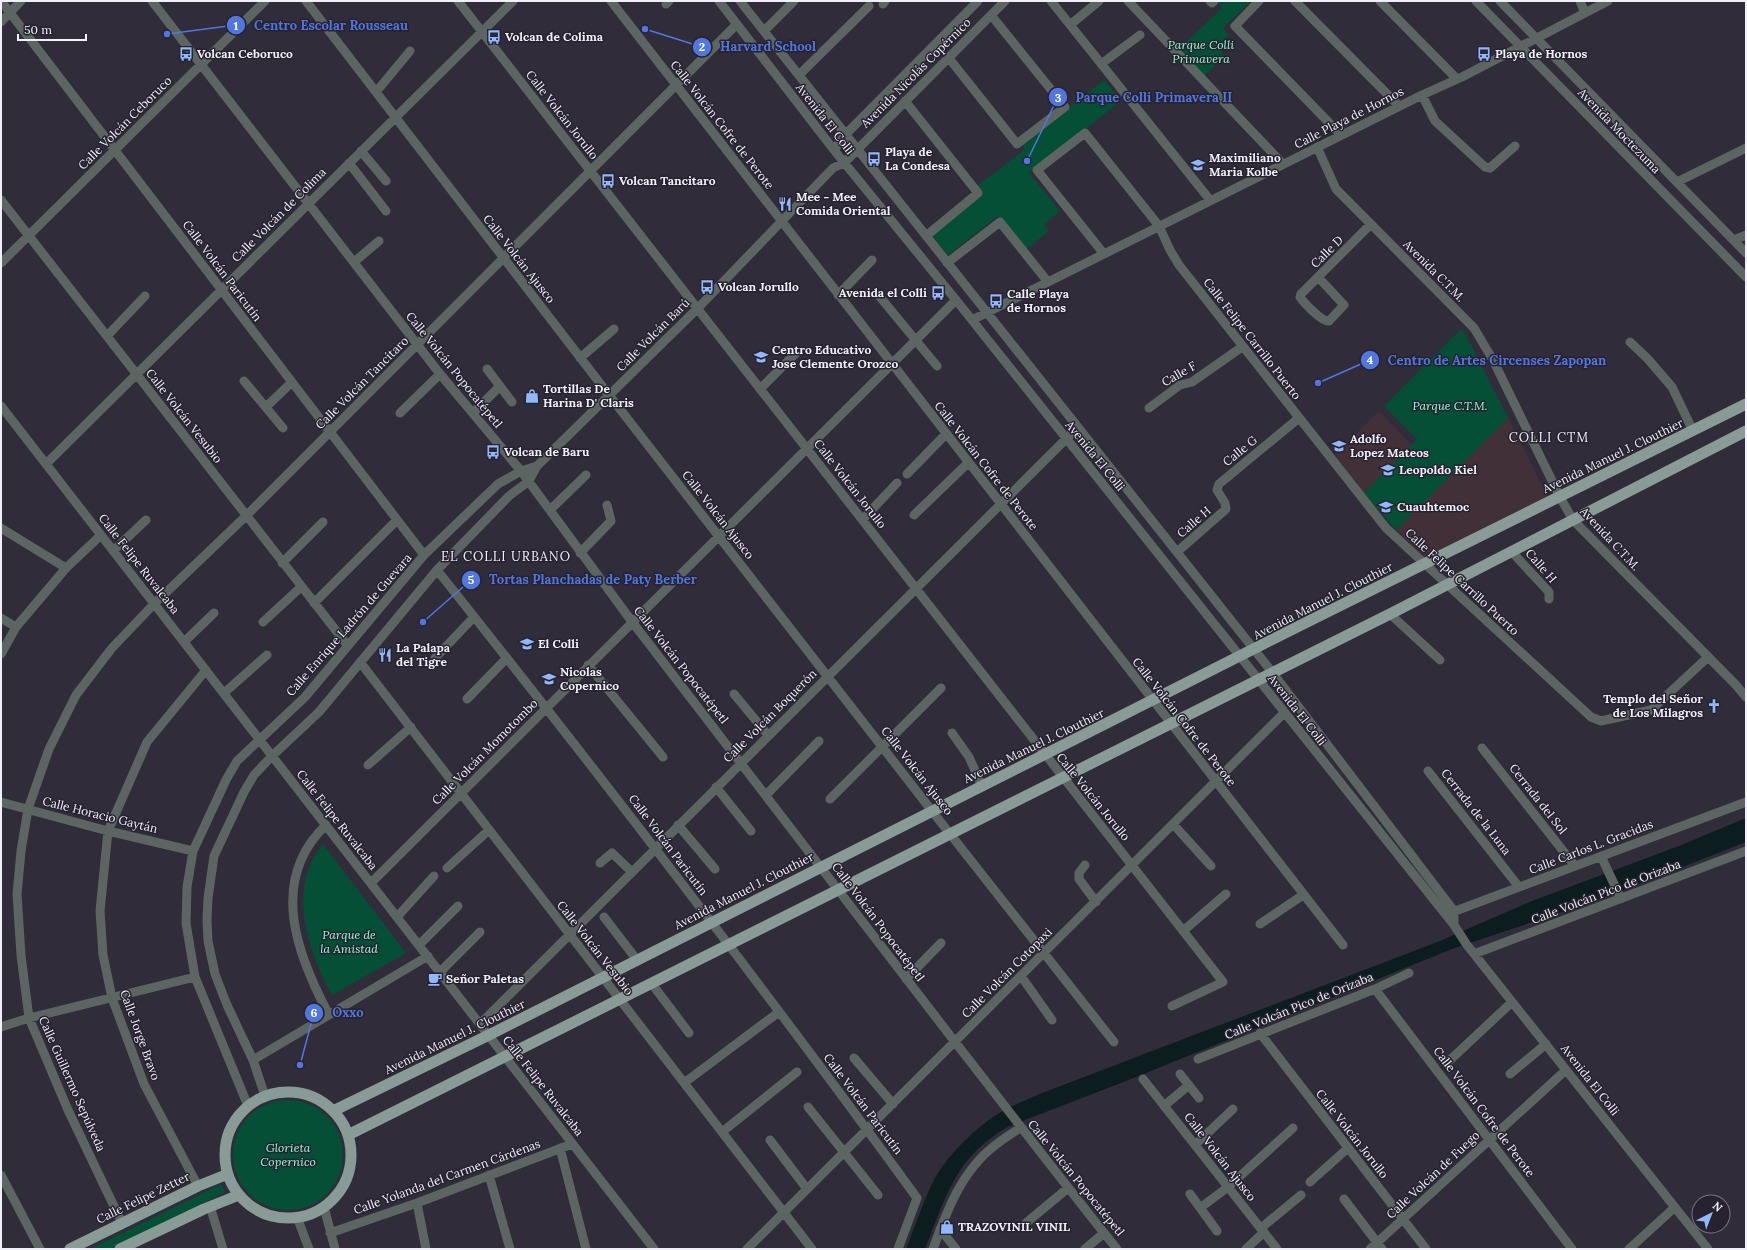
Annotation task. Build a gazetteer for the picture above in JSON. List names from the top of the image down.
{
  "streets": {
    "main road": ["Avenida Manuel J. Clouthier", "Calle Felipe Zetter"],
    "street": [
      "Avenida Nicolás Copérnico",
      "Calle Volcán Jorullo",
      "Calle Playa de Hornos",
      "Avenida El Colli",
      "Calle Volcán Ceboruco",
      "Calle Volcán Cofre de Perote",
      "Avenida Moctezuma",
      "Calle Volcán de Colima",
      "Calle D",
      "Calle Volcán Ajusco",
      "Calle Volcán Paricutín",
      "Avenida C.T.M.",
      "Calle Volcán Barú",
      "Calle Felipe Carrillo Puerto",
      "Calle Volcán Popocatépetl",
      "Calle F",
      "Calle Volcán Tancítaro",
      "Calle Volcán Vesubio",
      "Calle G",
      "Calle H",
      "Calle Felipe Ruvalcaba",
      "Calle Enrique Ladrón de Guevara",
      "Calle Volcán Boquerón",
      "Calle Volcán Momotombo",
      "Cerrada del Sol",
      "Cerrada de la Luna",
      "Calle Horacio Gaytán",
      "Calle Carlos L. Gracidas",
      "Calle Volcán Pico de Orizaba",
      "Calle Volcán Cotopaxi",
      "Calle Jorge Bravo",
      "Calle Guillermo Sepúlveda",
      "Calle Volcán de Fuego",
      "Calle Yolanda del Carmen Cárdenas"
    ]
  },
  "crossings": [
    ["Avenida Nicolás Copérnico", "Avenida El Colli"],
    ["Avenida Nicolás Copérnico", "Calle Volcán Barú"],
    ["Calle Volcán Jorullo", "Calle Volcán de Colima"],
    ["Calle Volcán Jorullo", "Calle Volcán Barú"],
    ["Calle Volcán Jorullo", "Calle Volcán Tancítaro"],
    ["Calle Volcán Jorullo", "Avenida Manuel J. Clouthier"],
    ["Calle Volcán Jorullo", "Calle Volcán Boquerón"],
    ["Calle Volcán Jorullo", "Calle Volcán Momotombo"],
    ["Calle Volcán Jorullo", "Calle Volcán Pico de Orizaba"],
    ["Calle Volcán Jorullo", "Calle Volcán Cotopaxi"],
    ["Calle Volcán Jorullo", "Calle Volcán de Fuego"],
    ["Calle Playa de Hornos", "Avenida El Colli"],
    ["Calle Playa de Hornos", "Avenida Moctezuma"],
    ["Calle Playa de Hornos", "Avenida C.T.M."],
    ["Calle Playa de Hornos", "Calle Felipe Carrillo Puerto"],
    ["Avenida El Colli", "Calle Volcán Barú"],
    ["Avenida El Colli", "Calle Volcán Tancítaro"],
    ["Avenida El Colli", "Avenida Manuel J. Clouthier"],
    ["Avenida El Colli", "Calle H"],
    ["Avenida El Colli", "Calle Volcán Boquerón"],
    ["Avenida El Colli", "Calle Volcán Momotombo"],
    ["Avenida El Colli", "Calle Carlos L. Gracidas"],
    ["Avenida El Colli", "Calle Volcán Pico de Orizaba"],
    ["Avenida El Colli", "Calle Volcán Cotopaxi"],
    ["Avenida El Colli", "Calle Volcán de Fuego"],
    ["Calle Volcán Ceboruco", "Calle Volcán Paricutín"],
    ["Calle Volcán Ceboruco", "Calle Volcán Popocatépetl"],
    ["Calle Volcán Ceboruco", "Calle Volcán Vesubio"],
    ["Calle Volcán Cofre de Perote", "Calle Volcán Barú"],
    ["Calle Volcán Cofre de Perote", "Calle Volcán Tancítaro"],
    ["Calle Volcán Cofre de Perote", "Avenida Manuel J. Clouthier"],
    ["Calle Volcán Cofre de Perote", "Calle Volcán Boquerón"],
    ["Calle Volcán Cofre de Perote", "Calle Volcán Momotombo"],
    ["Calle Volcán Cofre de Perote", "Calle Volcán Pico de Orizaba"],
    ["Calle Volcán Cofre de Perote", "Calle Volcán Cotopaxi"],
    ["Calle Volcán Cofre de Perote", "Calle Volcán de Fuego"],
    ["Calle Volcán de Colima", "Calle Volcán Ajusco"],
    ["Calle Volcán de Colima", "Calle Volcán Paricutín"],
    ["Calle Volcán de Colima", "Calle Volcán Popocatépetl"],
    ["Calle Volcán de Colima", "Calle Volcán Vesubio"],
    ["Calle Volcán de Colima", "Calle Felipe Ruvalcaba"],
    ["Calle D", "Avenida C.T.M."],
    ["Calle Volcán Ajusco", "Calle Volcán Barú"],
    ["Calle Volcán Ajusco", "Calle Volcán Tancítaro"],
    ["Calle Volcán Ajusco", "Avenida Manuel J. Clouthier"],
    ["Calle Volcán Ajusco", "Calle Volcán Boquerón"],
    ["Calle Volcán Ajusco", "Calle Volcán Momotombo"],
    ["Calle Volcán Ajusco", "Calle Volcán Cotopaxi"],
    ["Calle Volcán Paricutín", "Calle Volcán Tancítaro"],
    ["Calle Volcán Paricutín", "Avenida Manuel J. Clouthier"],
    ["Calle Volcán Paricutín", "Calle Enrique Ladrón de Guevara"],
    ["Calle Volcán Paricutín", "Calle Volcán Boquerón"],
    ["Calle Volcán Paricutín", "Calle Volcán Momotombo"],
    ["Calle Volcán Paricutín", "Calle Volcán Cotopaxi"],
    ["Avenida C.T.M.", "Calle Felipe Carrillo Puerto"],
    ["Avenida C.T.M.", "Avenida Manuel J. Clouthier"],
    ["Calle Volcán Barú", "Calle Volcán Popocatépetl"],
    ["Calle Volcán Barú", "Calle Enrique Ladrón de Guevara"],
    ["Calle Felipe Carrillo Puerto", "Calle F"],
    ["Calle Felipe Carrillo Puerto", "Calle G"],
    ["Calle Felipe Carrillo Puerto", "Avenida Manuel J. Clouthier"],
    ["Calle Volcán Popocatépetl", "Calle Volcán Tancítaro"],
    ["Calle Volcán Popocatépetl", "Avenida Manuel J. Clouthier"],
    ["Calle Volcán Popocatépetl", "Calle Enrique Ladrón de Guevara"],
    ["Calle Volcán Popocatépetl", "Calle Volcán Boquerón"],
    ["Calle Volcán Popocatépetl", "Calle Volcán Momotombo"],
    ["Calle Volcán Popocatépetl", "Calle Volcán Cotopaxi"],
    ["Calle Volcán Tancítaro", "Calle Volcán Vesubio"],
    ["Calle Volcán Tancítaro", "Calle Felipe Ruvalcaba"],
    ["Calle Volcán Tancítaro", "Calle Guillermo Sepúlveda"],
    ["Calle Volcán Vesubio", "Avenida Manuel J. Clouthier"],
    ["Calle Volcán Vesubio", "Calle Enrique Ladrón de Guevara"],
    ["Calle Volcán Vesubio", "Calle Volcán Boquerón"],
    ["Calle Volcán Vesubio", "Calle Volcán Momotombo"],
    ["Calle Volcán Vesubio", "Calle Volcán Cotopaxi"],
    ["Calle G", "Calle H"],
    ["Avenida Manuel J. Clouthier", "Calle Felipe Ruvalcaba"],
    ["Avenida Manuel J. Clouthier", "Calle Enrique Ladrón de Guevara"],
    ["Avenida Manuel J. Clouthier", "Calle Felipe Zetter"],
    ["Calle Felipe Ruvalcaba", "Calle Enrique Ladrón de Guevara"],
    ["Calle Felipe Ruvalcaba", "Calle Volcán Boquerón"],
    ["Calle Felipe Ruvalcaba", "Calle Volcán Momotombo"],
    ["Calle Felipe Ruvalcaba", "Calle Jorge Bravo"],
    ["Calle Felipe Ruvalcaba", "Calle Guillermo Sepúlveda"],
    ["Calle Felipe Ruvalcaba", "Calle Yolanda del Carmen Cárdenas"],
    ["Calle Enrique Ladrón de Guevara", "Calle Horacio Gaytán"],
    ["Calle Enrique Ladrón de Guevara", "Calle Felipe Zetter"],
    ["Cerrada del Sol", "Calle Carlos L. Gracidas"],
    ["Cerrada de la Luna", "Calle Carlos L. Gracidas"],
    ["Calle Horacio Gaytán", "Calle Jorge Bravo"],
    ["Calle Horacio Gaytán", "Calle Guillermo Sepúlveda"],
    ["Calle Jorge Bravo", "Calle Felipe Zetter"],
    ["Calle Guillermo Sepúlveda", "Calle Felipe Zetter"]
  ],
  "districts": ["COLLI CTM", "EL COLLI URBANO"],
  "parks": [
    "Parque Colli Primavera",
    "Parque C.T.M.",
    "Parque de la Amistad",
    "Glorieta Copernico"
  ],
  "places": {
    "other": [
      "Harvard School",
      "Centro Escolar Rousseau",
      "Parque Colli Primavera II",
      "Centro de Artes Circenses Zapopan",
      "Tortas Planchadas de Paty Berber",
      "Oxxo"
    ],
    "bus stop": [
      "Volcan de Colima",
      "Volcan Ceboruco",
      "Playa de Hornos",
      "Playa de La Condesa",
      "Volcan Tancitaro",
      "Volcan Jorullo",
      "Avenida el Colli",
      "Calle Playa de Hornos",
      "Volcan de Baru"
    ],
    "school or university": [
      "Maximiliano Maria Kolbe",
      "Centro Educativo Jose Clemente Orozco",
      "Adolfo Lopez Mateos",
      "Leopoldo Kiel",
      "Cuauhtemoc",
      "El Colli",
      "Nicolas Copernico"
    ],
    "restaurant": ["Mee - Mee Comida Oriental", "La Palapa del Tigre"],
    "shop": ["Tortillas De Harina D' Claris", "TRAZOVINIL VINIL"],
    "church": ["Templo del Señor de Los Milagros"],
    "cafe": ["Señor Paletas"]
  },
  "scale_bar": "50 m",
  "north": "top right"
}
